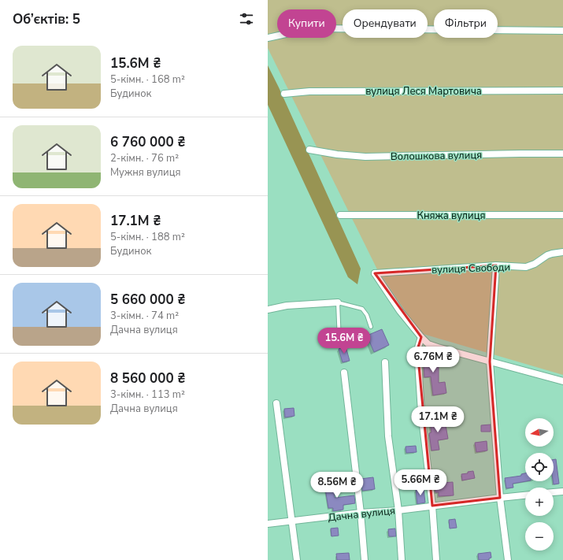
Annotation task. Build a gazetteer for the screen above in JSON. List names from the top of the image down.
{
  "streets": {
    "street": [
      "вулиця Леся Мартовича",
      "Волошкова вулиця",
      "Княжа вулиця",
      "вулиця Свободи",
      "Дачна вулиця"
    ]
  },
  "north": "left",
  "page": {
    "heading": "Об’єктів: 5",
    "chip": ["Купити", "Орендувати", "Фільтри"],
    "list": [
      {
        "name": "15.6M ₴",
        "note": "5-кімн. · 168 m² · Будинок"
      },
      {
        "name": "6 760 000 ₴",
        "note": "2-кімн. · 76 m² · Мужня вулиця"
      },
      {
        "name": "17.1M ₴",
        "note": "5-кімн. · 188 m² · Будинок"
      },
      {
        "name": "5 660 000 ₴",
        "note": "3-кімн. · 74 m² · Дачна вулиця"
      },
      {
        "name": "8 560 000 ₴",
        "note": "3-кімн. · 113 m² · Дачна вулиця"
      }
    ],
    "price": [
      "15.6M ₴",
      "6.76M ₴",
      "17.1M ₴",
      "5.66M ₴",
      "8.56M ₴"
    ],
    "map_buttons": ["+", "−"]
  }
}
